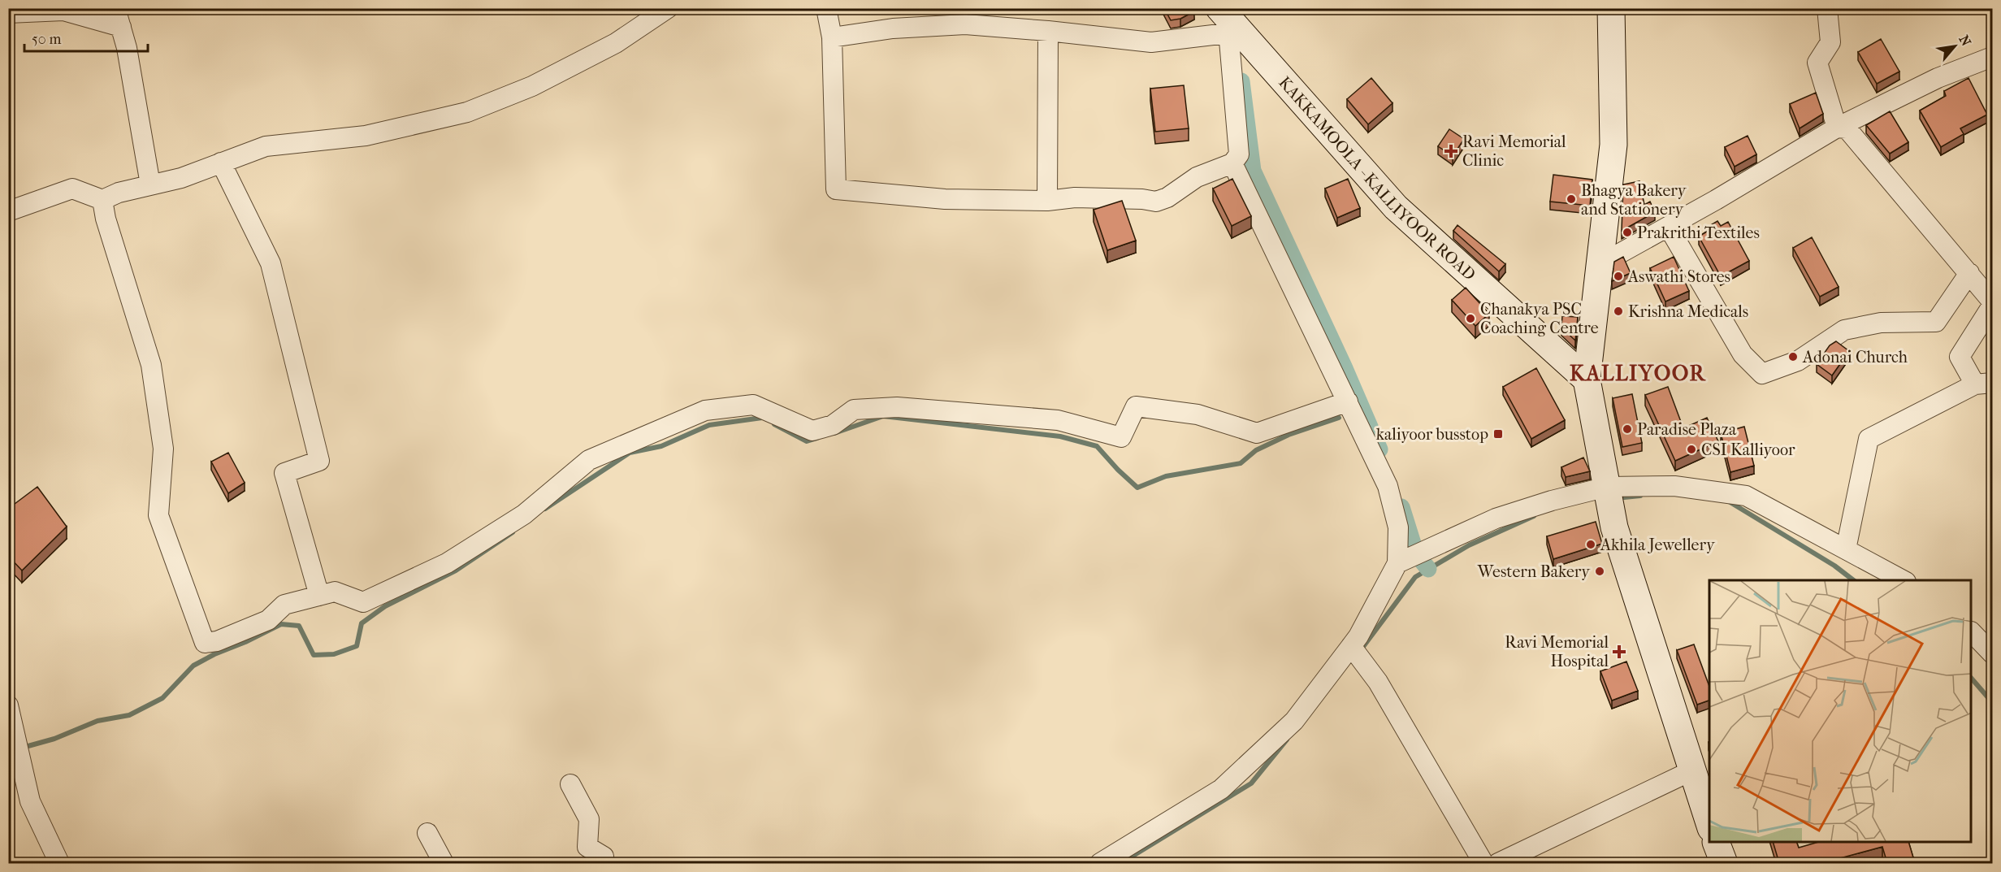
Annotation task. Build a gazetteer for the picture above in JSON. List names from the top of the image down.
{
  "streets": {
    "main road": ["KAKKAMOOLA - KALLIYOOR ROAD"]
  },
  "districts": ["KALLIYOOR"],
  "places": {
    "health": ["Ravi Memorial Clinic", "Ravi Memorial Hospital"],
    "other": [
      "Bhagya Bakery and Stationery",
      "Prakrithi Textiles",
      "Aswathi Stores",
      "Krishna Medicals",
      "Chanakya PSC Coaching Centre",
      "Adonai Church",
      "Paradise Plaza",
      "CSI Kalliyoor",
      "Akhila Jewellery",
      "Western Bakery"
    ],
    "transit": ["kaliyoor busstop"]
  },
  "scale_bar": "50 m",
  "north": "top right"
}
